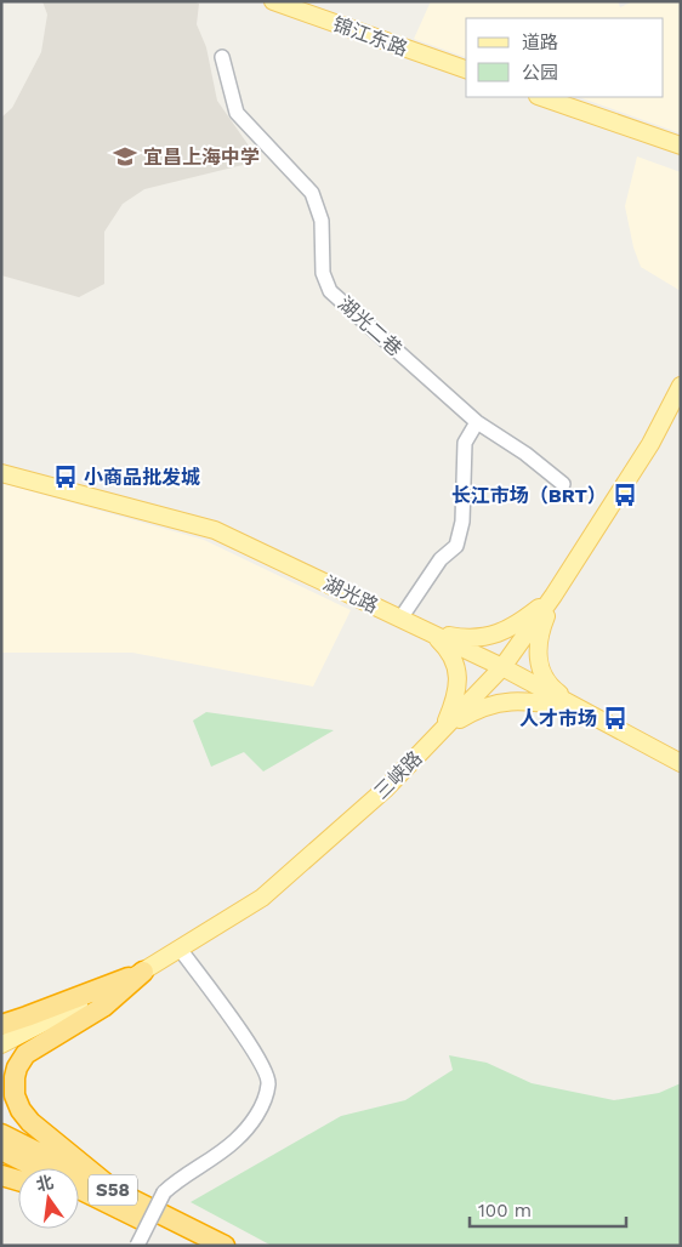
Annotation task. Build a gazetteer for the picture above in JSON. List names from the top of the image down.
{
  "streets": {
    "highway": ["S58"],
    "main road": ["锦江东路", "湖光路", "三峡路"],
    "street": ["湖光二巷"]
  },
  "crossings": [
    ["湖光路", "三峡路"]
  ],
  "places": {
    "school or university": ["宜昌上海中学"],
    "bus stop": ["小商品批发城", "长江市场（BRT）", "人才市场"]
  },
  "legend": ["道路", "公园"],
  "scale_bar": "100 m",
  "north": "top"
}
